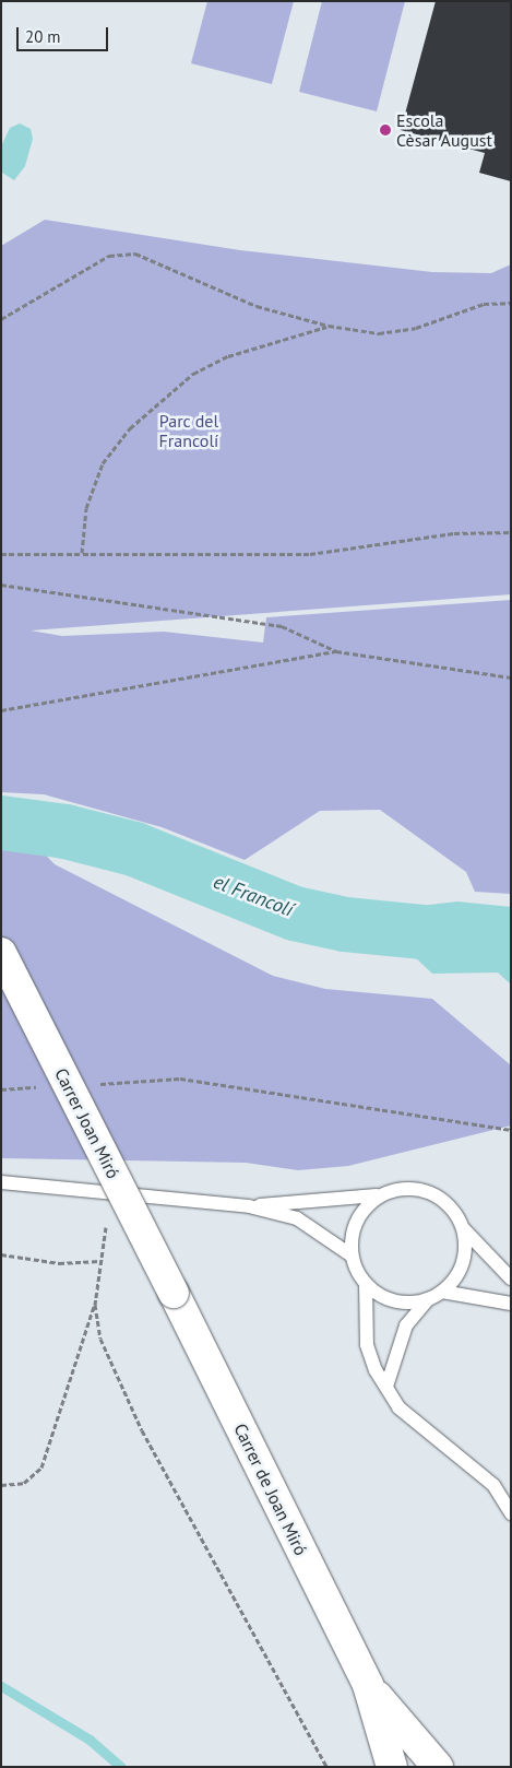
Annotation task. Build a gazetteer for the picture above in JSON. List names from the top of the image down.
{
  "streets": {
    "street": ["Carrer Joan Miró", "Carrer de Joan Miró"]
  },
  "crossings": [
    ["Carrer Joan Miró", "Carrer de Joan Miró"]
  ],
  "water": ["el Francolí"],
  "parks": ["Parc del Francolí"],
  "places": ["Escola Cèsar August"],
  "scale_bar": "20 m"
}
